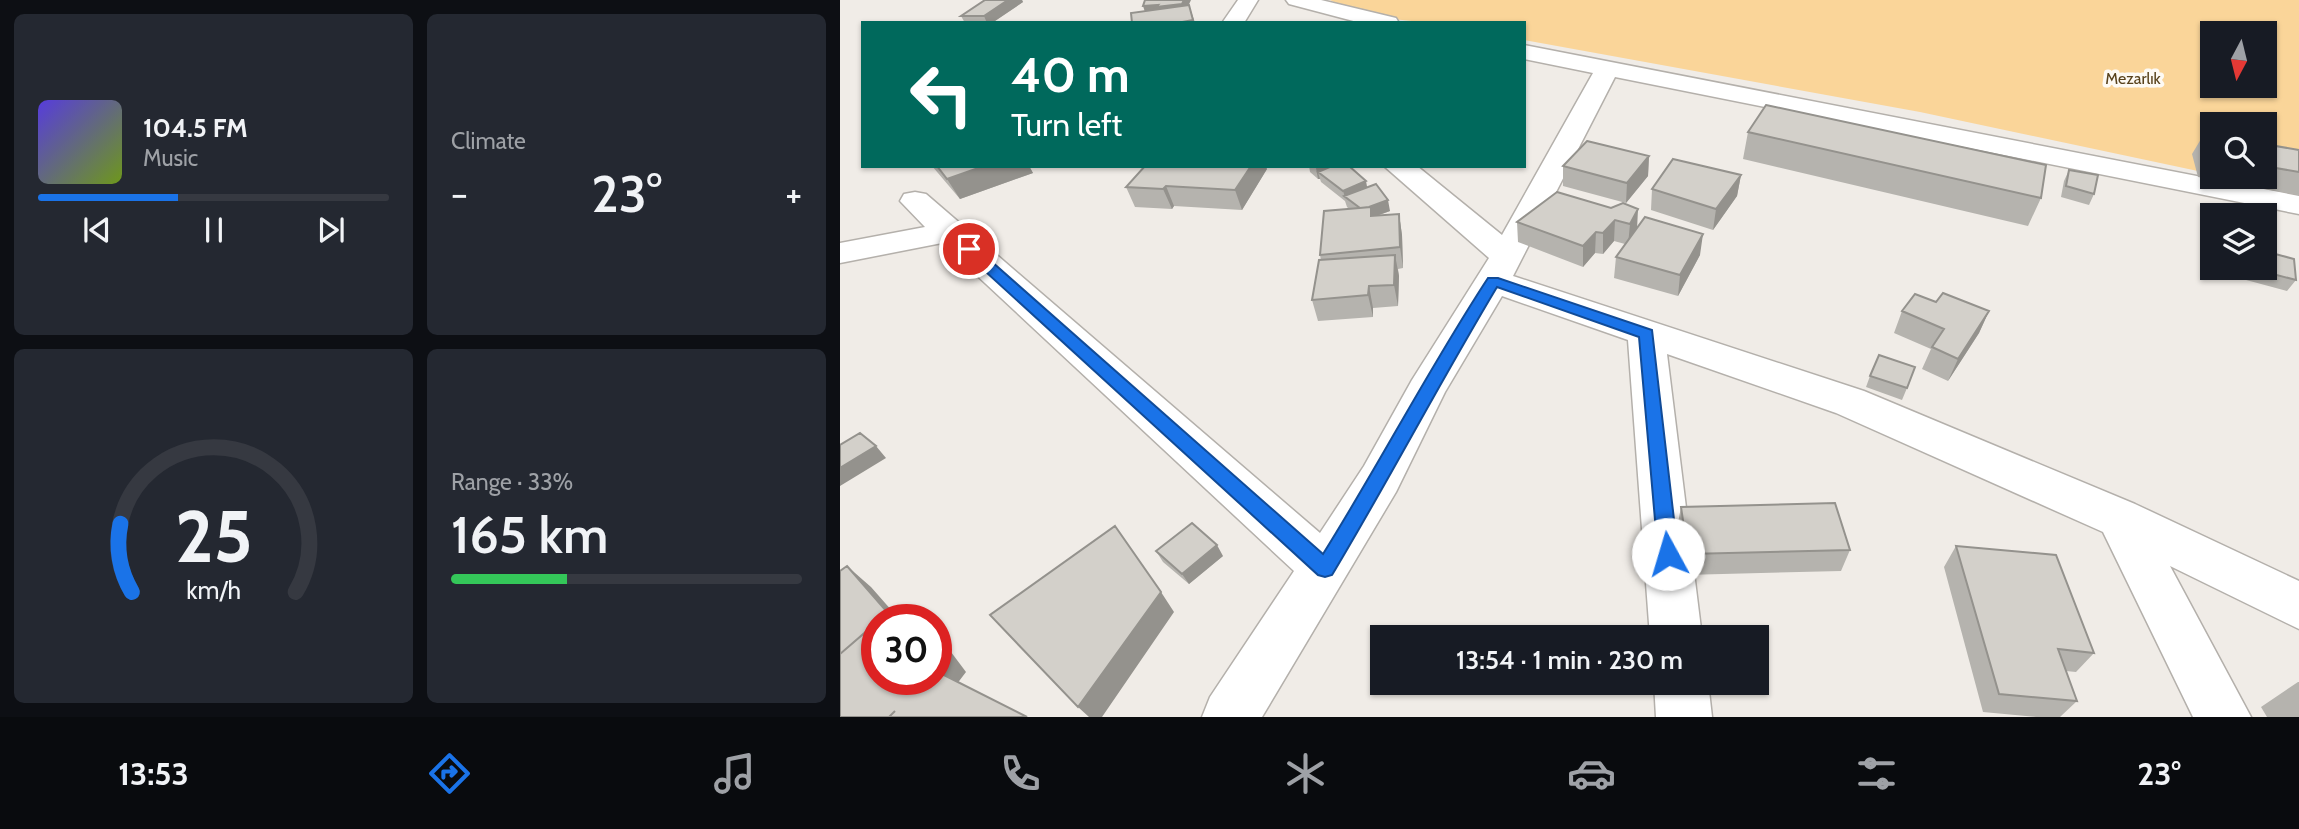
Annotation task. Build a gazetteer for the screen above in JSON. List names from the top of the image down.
{
  "parks": ["Mezarlık"],
  "north": "bottom",
  "page": {
    "tile": [
      "Climate",
      ["Range · 33%", "165 km"]
    ],
    "turn": ["40 m", "Turn left"],
    "song": ["104.5 FM", "Music"],
    "heat": ["−", "23°", "+"],
    "limit": "30",
    "trip": "13:54 · 1 min · 230 m",
    "tabs": ["13:53", "23°"],
    "gauge": ["25", "km/h"]
  }
}
